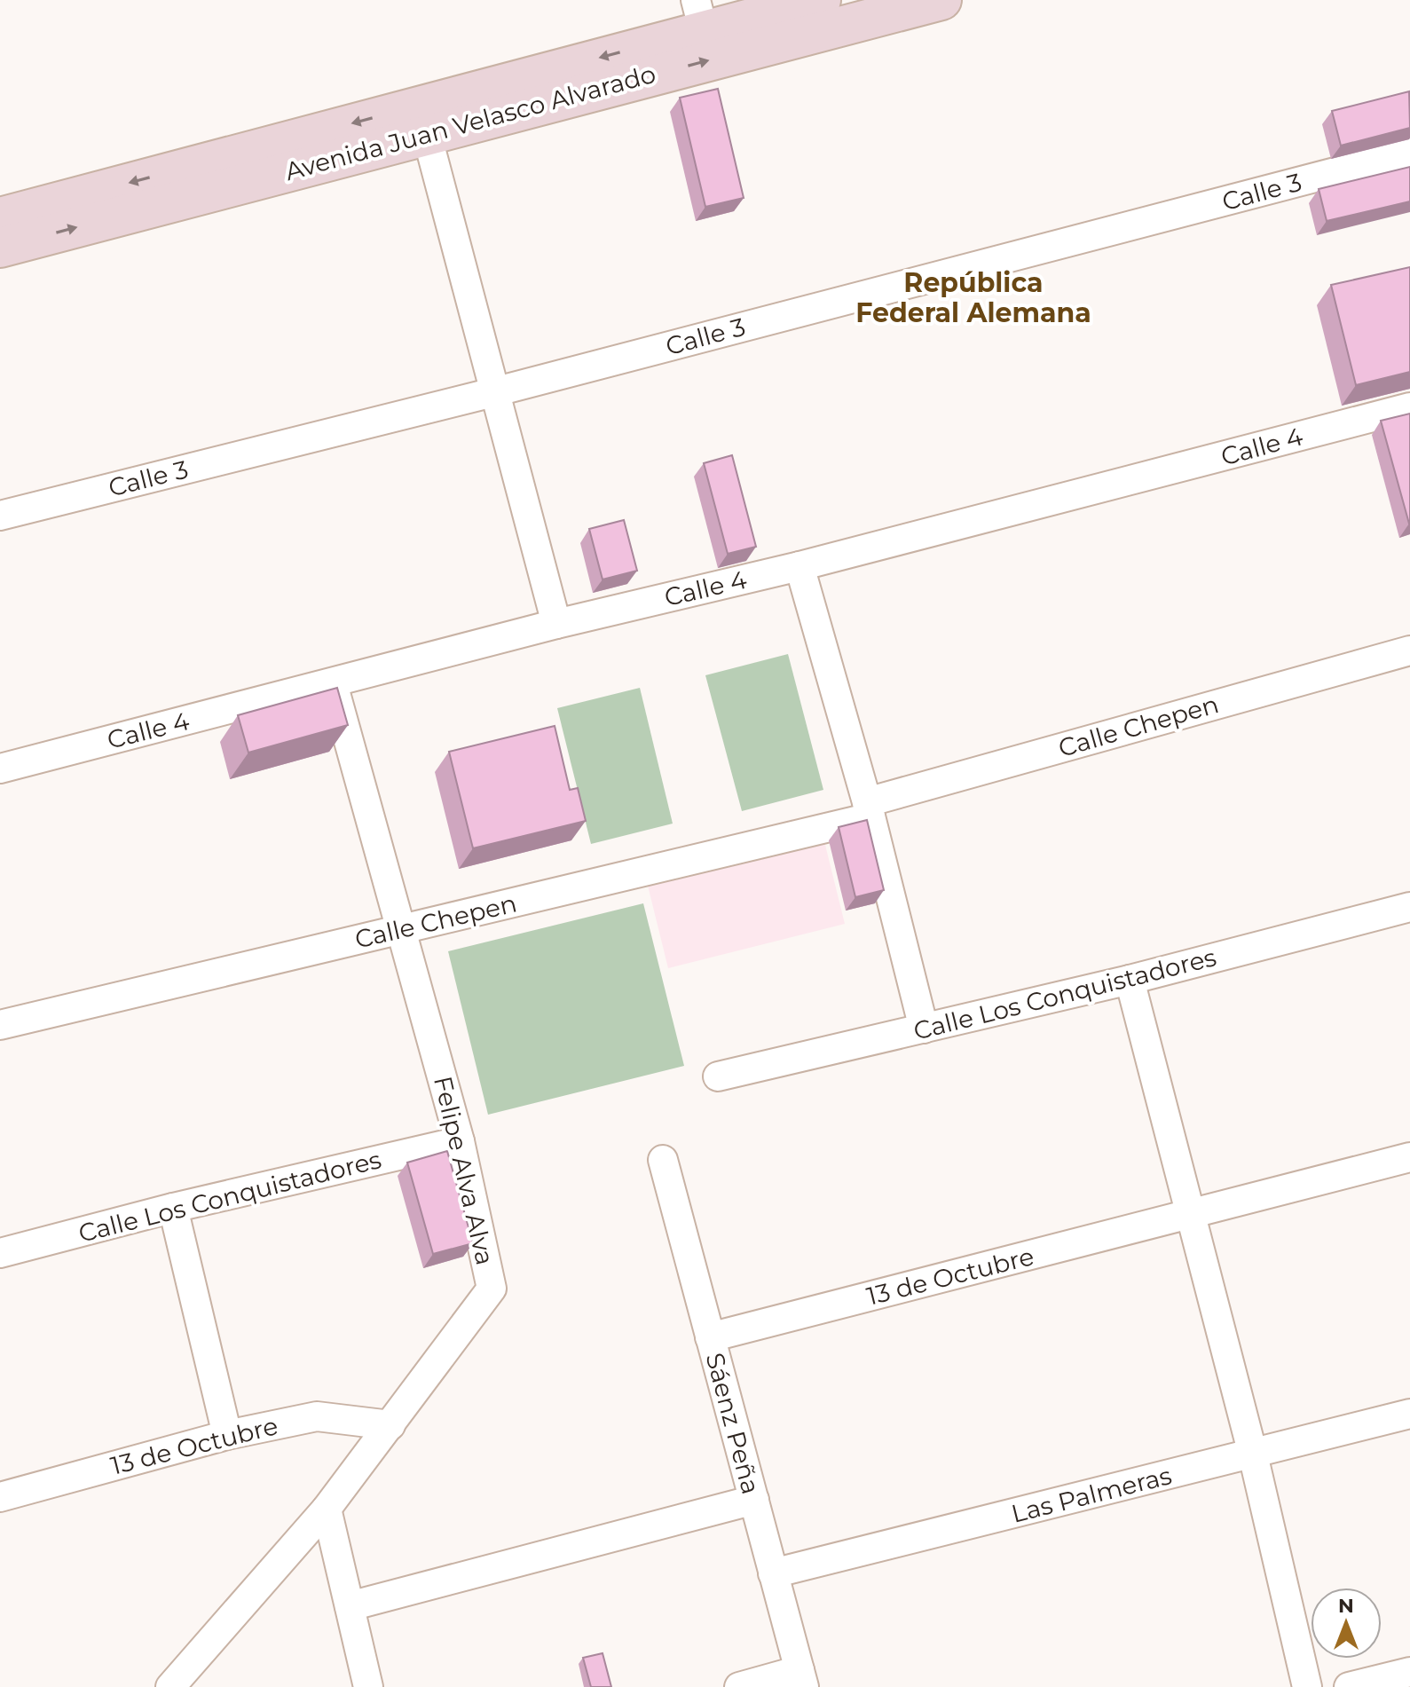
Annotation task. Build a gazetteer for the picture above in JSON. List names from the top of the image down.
{
  "streets": {
    "street": [
      "Avenida Juan Velasco Alvarado",
      "Calle 3",
      "Calle 4",
      "Calle Chepen",
      "Calle Los Conquistadores",
      "Felipe Alva Alva",
      "13 de Octubre",
      "Sáenz Peña",
      "Las Palmeras"
    ]
  },
  "crossings": [
    ["Calle 4", "Felipe Alva Alva"],
    ["Calle Chepen", "Felipe Alva Alva"],
    ["Calle Los Conquistadores", "Felipe Alva Alva"],
    ["Felipe Alva Alva", "13 de Octubre"],
    ["13 de Octubre", "Sáenz Peña"],
    ["Sáenz Peña", "Las Palmeras"]
  ],
  "districts": ["República Federal Alemana"],
  "north": "top"
}
